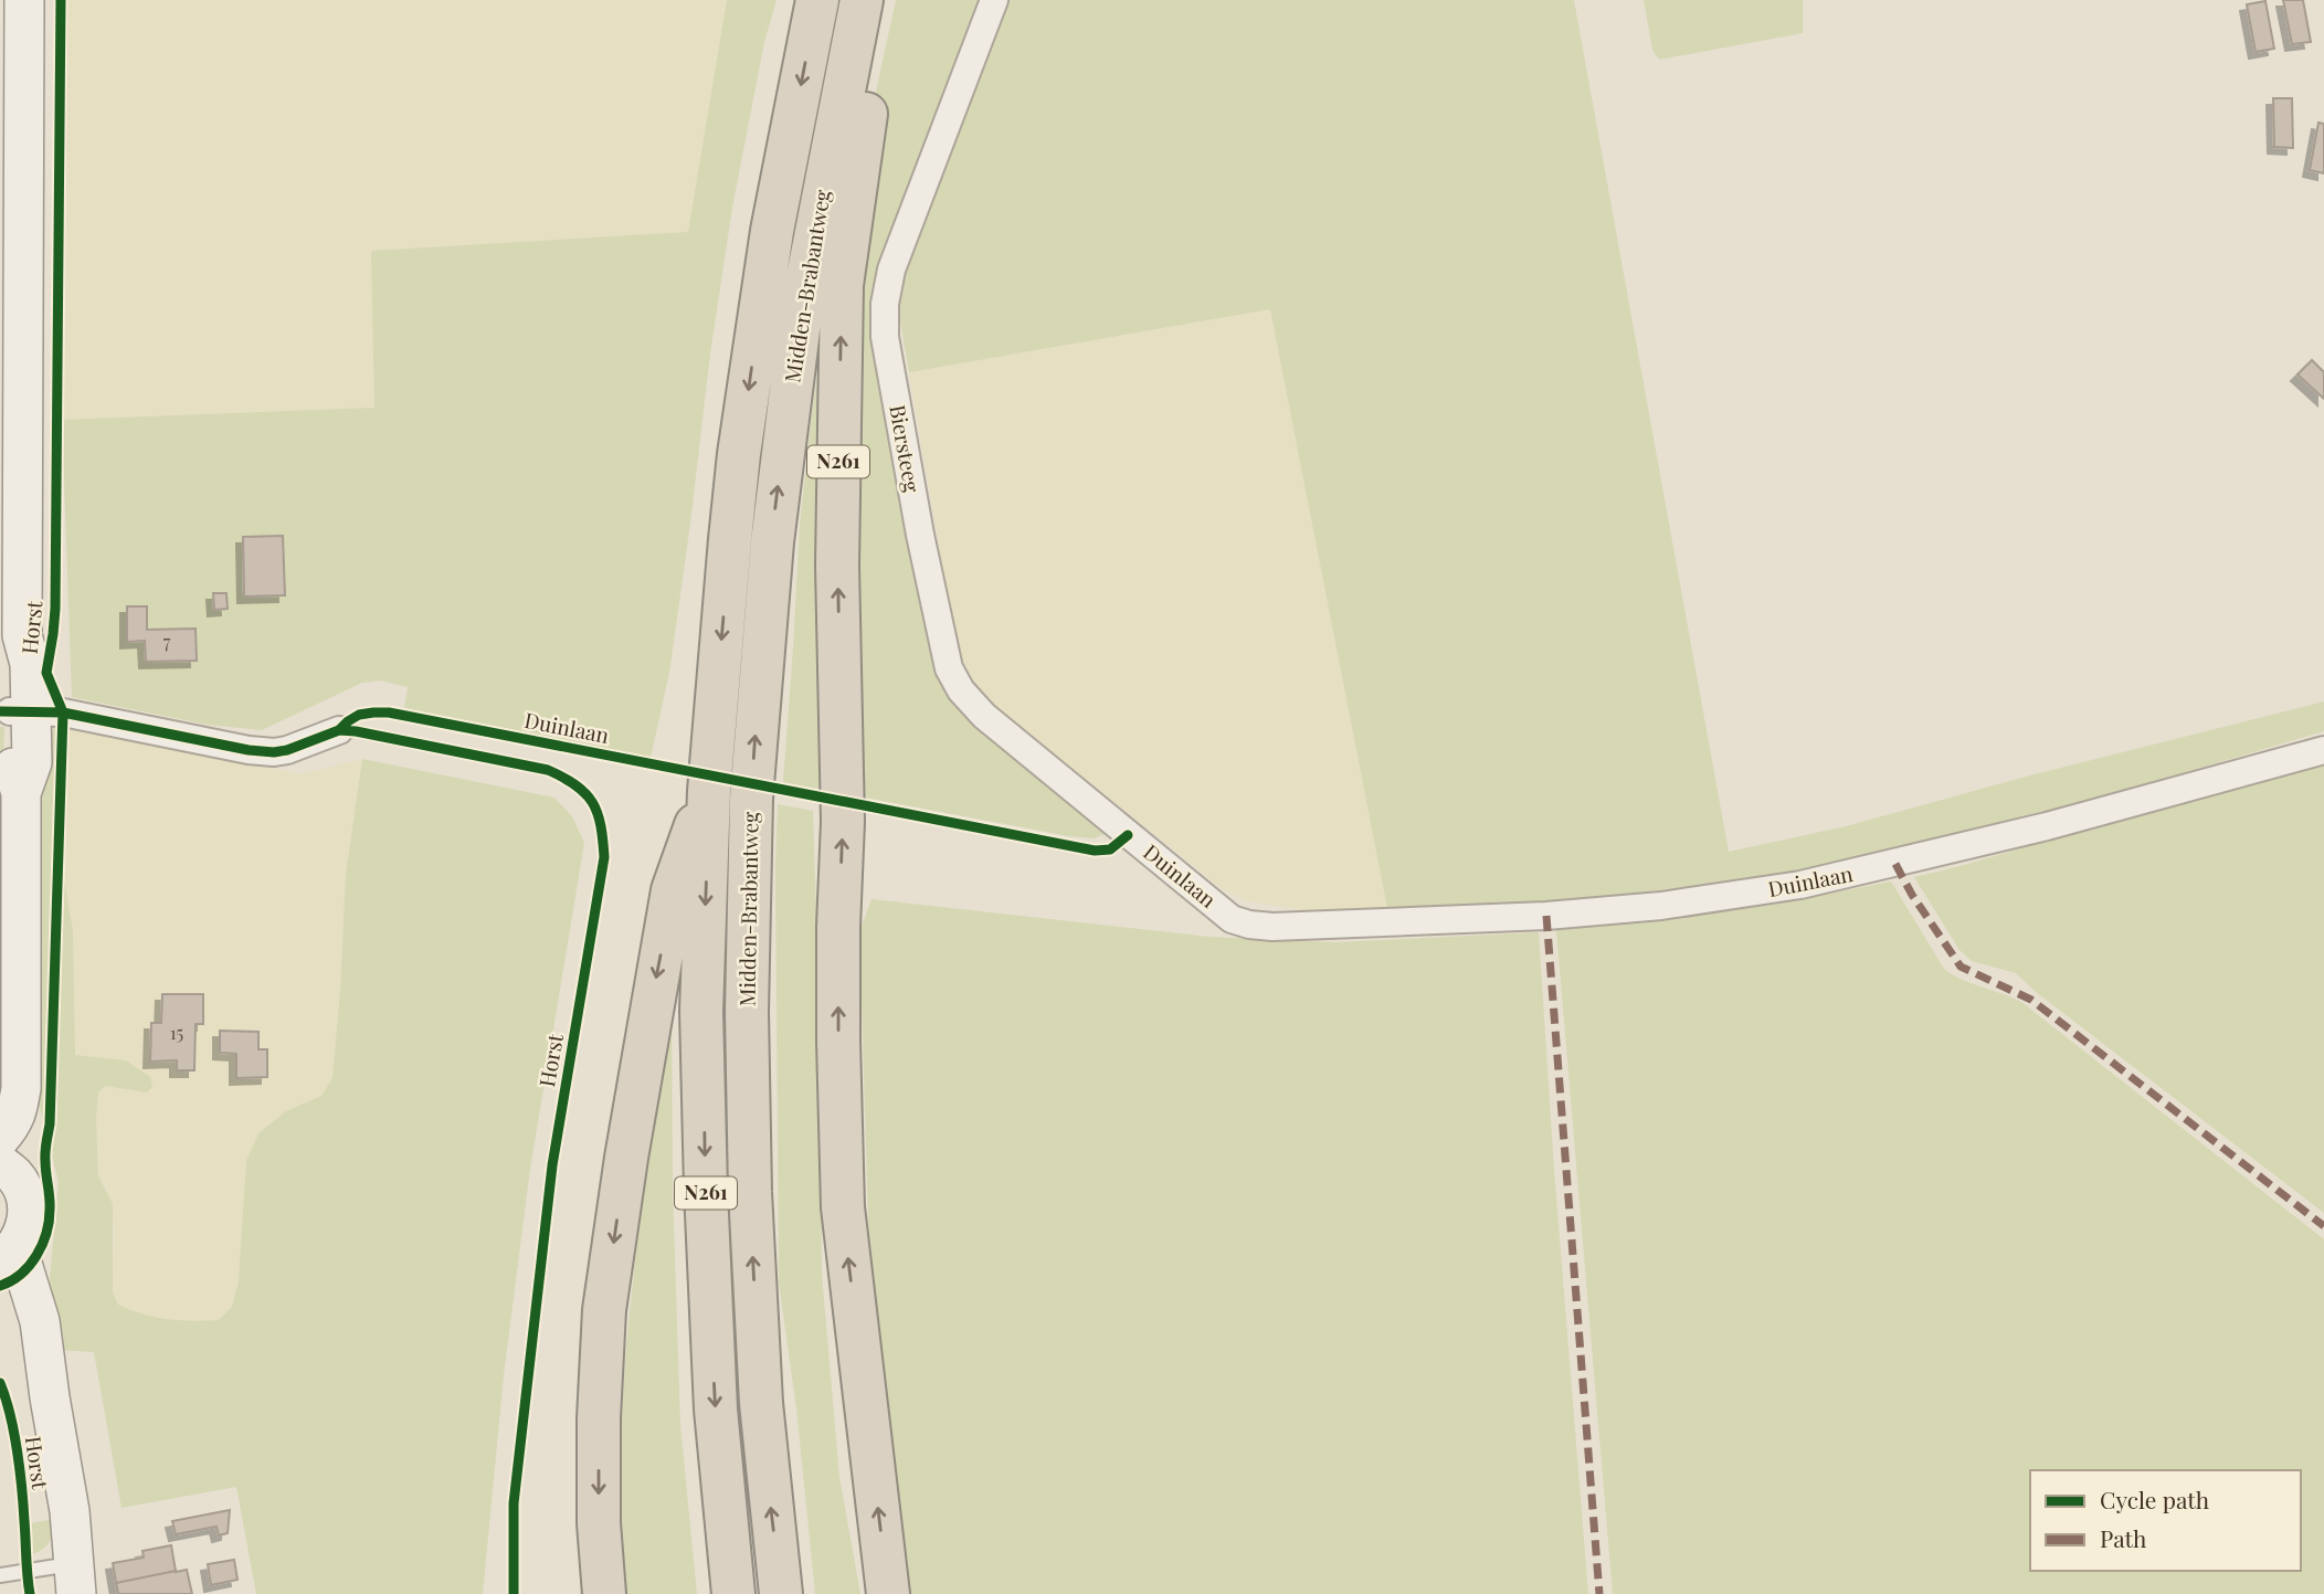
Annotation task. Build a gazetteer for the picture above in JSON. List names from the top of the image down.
{
  "streets": {
    "highway": ["Midden-Brabantweg", "N261"],
    "street": ["Biersteeg", "Horst", "Duinlaan"]
  },
  "crossings": [
    ["Midden-Brabantweg", "N261"],
    ["Biersteeg", "Duinlaan"]
  ],
  "house_numbers": ["7", "15"],
  "legend": ["Cycle path", "Path"]
}
